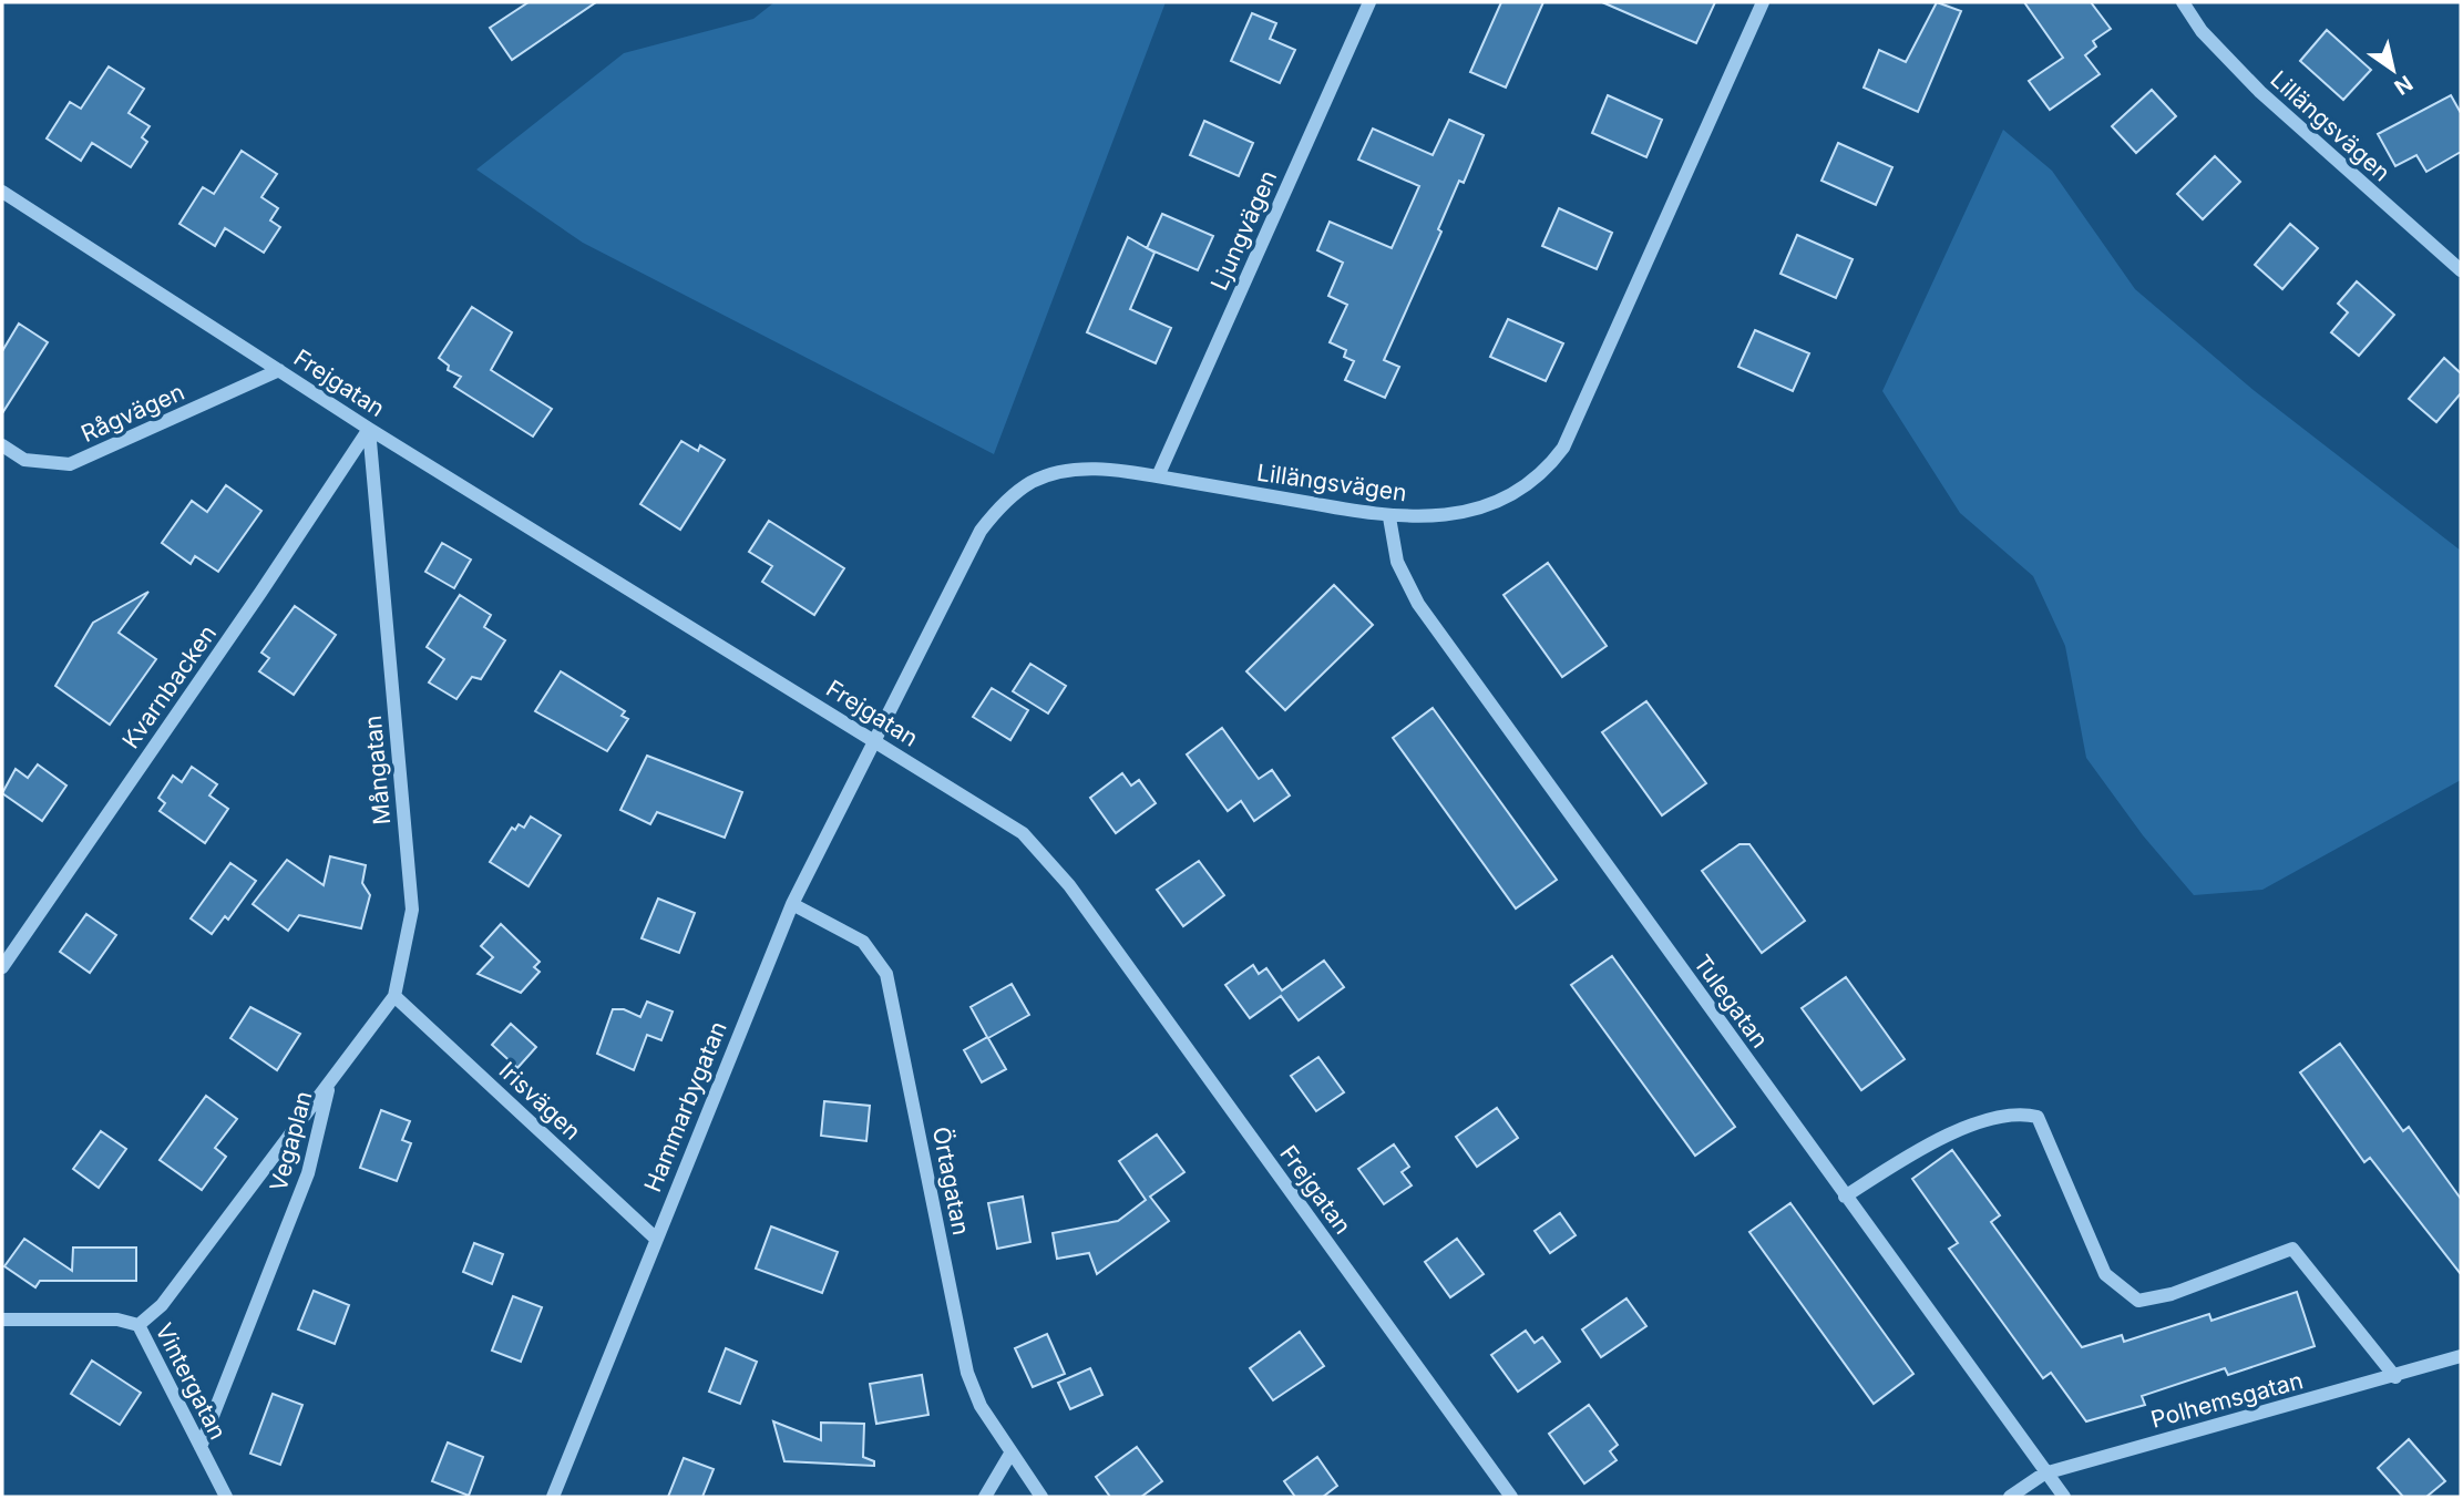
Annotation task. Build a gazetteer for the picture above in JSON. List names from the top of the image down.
{
  "streets": {
    "street": [
      "Lillängsvägen",
      "Ljungvägen",
      "Frejgatan",
      "Rågvägen",
      "Kvarnbacken",
      "Mångatan",
      "Tulegatan",
      "Irisvägen",
      "Hammarbygatan",
      "Vegaplan",
      "Örtagatan",
      "Vintergatan",
      "Polhemsgatan"
    ]
  },
  "crossings": [
    ["Lillängsvägen", "Ljungvägen"],
    ["Lillängsvägen", "Frejgatan"],
    ["Lillängsvägen", "Tulegatan"],
    ["Lillängsvägen", "Hammarbygatan"],
    ["Frejgatan", "Rågvägen"],
    ["Frejgatan", "Kvarnbacken"],
    ["Frejgatan", "Mångatan"],
    ["Frejgatan", "Hammarbygatan"],
    ["Kvarnbacken", "Mångatan"],
    ["Mångatan", "Irisvägen"],
    ["Mångatan", "Vegaplan"],
    ["Tulegatan", "Polhemsgatan"],
    ["Irisvägen", "Hammarbygatan"],
    ["Hammarbygatan", "Örtagatan"],
    ["Vegaplan", "Vintergatan"]
  ],
  "north": "bottom right"
}
